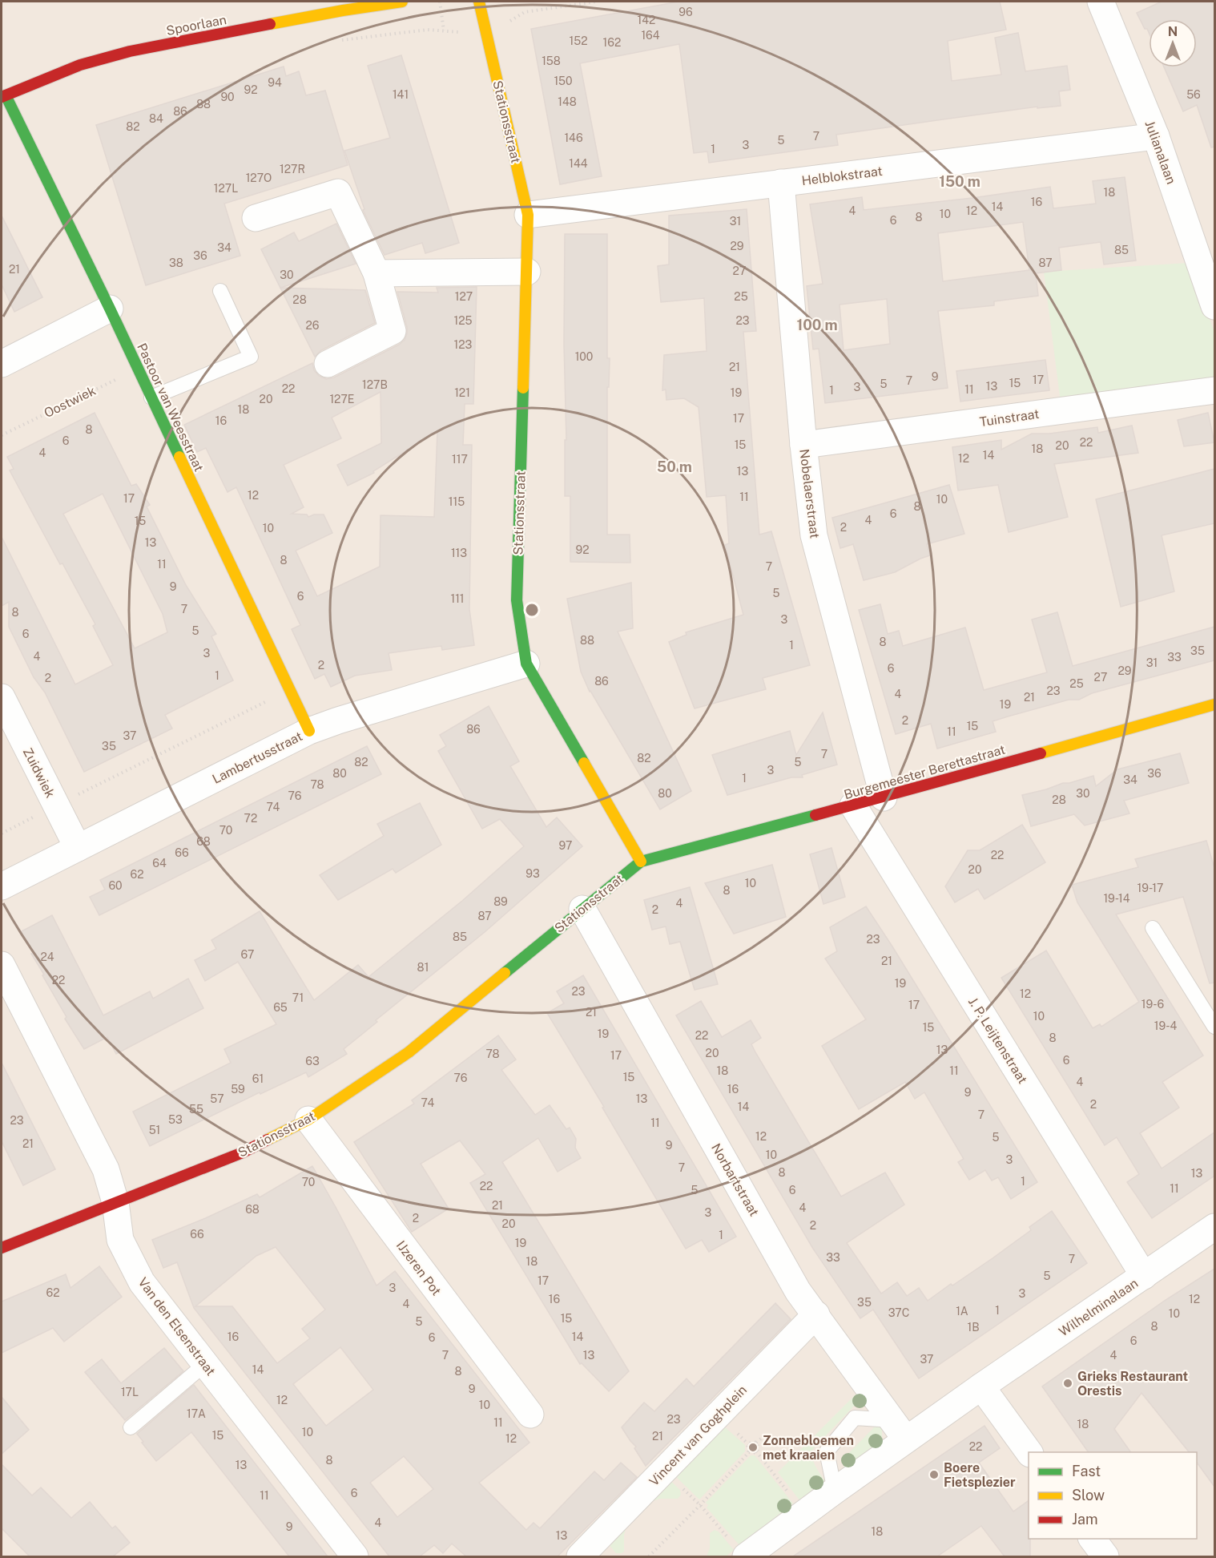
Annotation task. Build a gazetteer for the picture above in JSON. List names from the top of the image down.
{
  "streets": {
    "street": [
      "Spoorlaan",
      "Stationsstraat",
      "Julianalaan",
      "Helblokstraat",
      "Pastoor van Weesstraat",
      "Tuinstraat",
      "Nobelaerstraat",
      "Lambertusstraat",
      "Burgemeester Berettastraat",
      "Zuidwiek",
      "J. P. Leijtenstraat",
      "Norbartstraat",
      "IJzeren Pot",
      "Wilhelminalaan",
      "Van den Elsenstraat",
      "Vincent van Goghplein"
    ],
    "path": ["Oostwiek"]
  },
  "crossings": [
    ["Spoorlaan", "Pastoor van Weesstraat"],
    ["Stationsstraat", "Helblokstraat"],
    ["Stationsstraat", "Lambertusstraat"],
    ["Stationsstraat", "Burgemeester Berettastraat"],
    ["Stationsstraat", "Norbartstraat"],
    ["Stationsstraat", "IJzeren Pot"],
    ["Stationsstraat", "Van den Elsenstraat"],
    ["Julianalaan", "Helblokstraat"],
    ["Helblokstraat", "Nobelaerstraat"],
    ["Oostwiek", "Pastoor van Weesstraat"],
    ["Pastoor van Weesstraat", "Lambertusstraat"],
    ["Tuinstraat", "Nobelaerstraat"],
    ["Nobelaerstraat", "Burgemeester Berettastraat"],
    ["Lambertusstraat", "Zuidwiek"],
    ["Burgemeester Berettastraat", "J. P. Leijtenstraat"],
    ["J. P. Leijtenstraat", "Wilhelminalaan"],
    ["Norbartstraat", "Vincent van Goghplein"]
  ],
  "places": ["Grieks Restaurant Orestis", "Zonnebloemen met kraaien", "Boere Fietsplezier"],
  "house_numbers": [
    "96",
    "142",
    "164",
    "152",
    "162",
    "158",
    "150",
    "94",
    "92",
    "141",
    "56",
    "90",
    "148",
    "88",
    "86",
    "84",
    "82",
    "7",
    "146",
    "5",
    "3",
    "1",
    "144",
    "127R",
    "127O",
    "127L",
    "18",
    "16",
    "14",
    "4",
    "12",
    "10",
    "8",
    "6",
    "31",
    "29",
    "34",
    "85",
    "36",
    "38",
    "87",
    "21",
    "27",
    "30",
    "127",
    "25",
    "28",
    "125",
    "23",
    "26",
    "123",
    "100",
    "21",
    "9",
    "17",
    "7",
    "15",
    "5",
    "127B",
    "13",
    "3",
    "22",
    "11",
    "1",
    "121",
    "19",
    "20",
    "127E",
    "18",
    "17",
    "16",
    "8",
    "6",
    "22",
    "15",
    "20",
    "18",
    "4",
    "14",
    "12",
    "117",
    "13",
    "12",
    "11",
    "17",
    "10",
    "115",
    "8",
    "6",
    "4",
    "15",
    "2",
    "10",
    "13",
    "92",
    "113",
    "8",
    "11",
    "7",
    "9",
    "5",
    "6",
    "111",
    "7",
    "8",
    "3",
    "5",
    "6",
    "88",
    "8",
    "1",
    "35",
    "3",
    "4",
    "33",
    "31",
    "2",
    "6",
    "29",
    "1",
    "27",
    "2",
    "86",
    "25",
    "23",
    "4",
    "21",
    "19",
    "2",
    "15",
    "86",
    "11",
    "37",
    "35",
    "7",
    "82",
    "82",
    "5",
    "3",
    "80",
    "36",
    "1",
    "34",
    "78",
    "80",
    "30",
    "76",
    "28",
    "74",
    "72",
    "70",
    "68",
    "97",
    "66",
    "22",
    "64",
    "20",
    "93",
    "62",
    "10",
    "60",
    "19-17",
    "8",
    "19-14",
    "89",
    "4",
    "2",
    "87",
    "85",
    "23",
    "67",
    "24",
    "21",
    "81",
    "22",
    "19",
    "23",
    "12",
    "71",
    "19-6",
    "17",
    "65",
    "21",
    "10",
    "19-4",
    "15",
    "19",
    "22",
    "8",
    "13",
    "20",
    "78",
    "17",
    "6",
    "63",
    "18",
    "11",
    "15",
    "76",
    "61",
    "4",
    "59",
    "16",
    "9",
    "57",
    "13",
    "74",
    "2",
    "14",
    "55",
    "7",
    "53",
    "23",
    "11",
    "51",
    "12",
    "5",
    "21",
    "9",
    "10",
    "3",
    "7",
    "8",
    "13",
    "1",
    "70",
    "22",
    "11",
    "5",
    "6",
    "21",
    "4",
    "68",
    "3",
    "2",
    "20",
    "2",
    "66",
    "1",
    "19",
    "33",
    "7",
    "18",
    "5",
    "17",
    "3",
    "62",
    "3",
    "16",
    "12",
    "35",
    "4",
    "1",
    "1A",
    "37C",
    "10",
    "15",
    "5",
    "8",
    "1B",
    "16",
    "14",
    "6",
    "6",
    "7",
    "13",
    "4",
    "37",
    "14",
    "8",
    "9",
    "17L",
    "12",
    "10",
    "17A",
    "23",
    "11",
    "18",
    "10",
    "15",
    "21",
    "12",
    "22",
    "8",
    "13",
    "6",
    "11",
    "4",
    "9",
    "18",
    "13"
  ],
  "legend": ["Fast", "Slow", "Jam"],
  "north": "top",
  "rings": ["150 m", "100 m", "50 m"]
}
